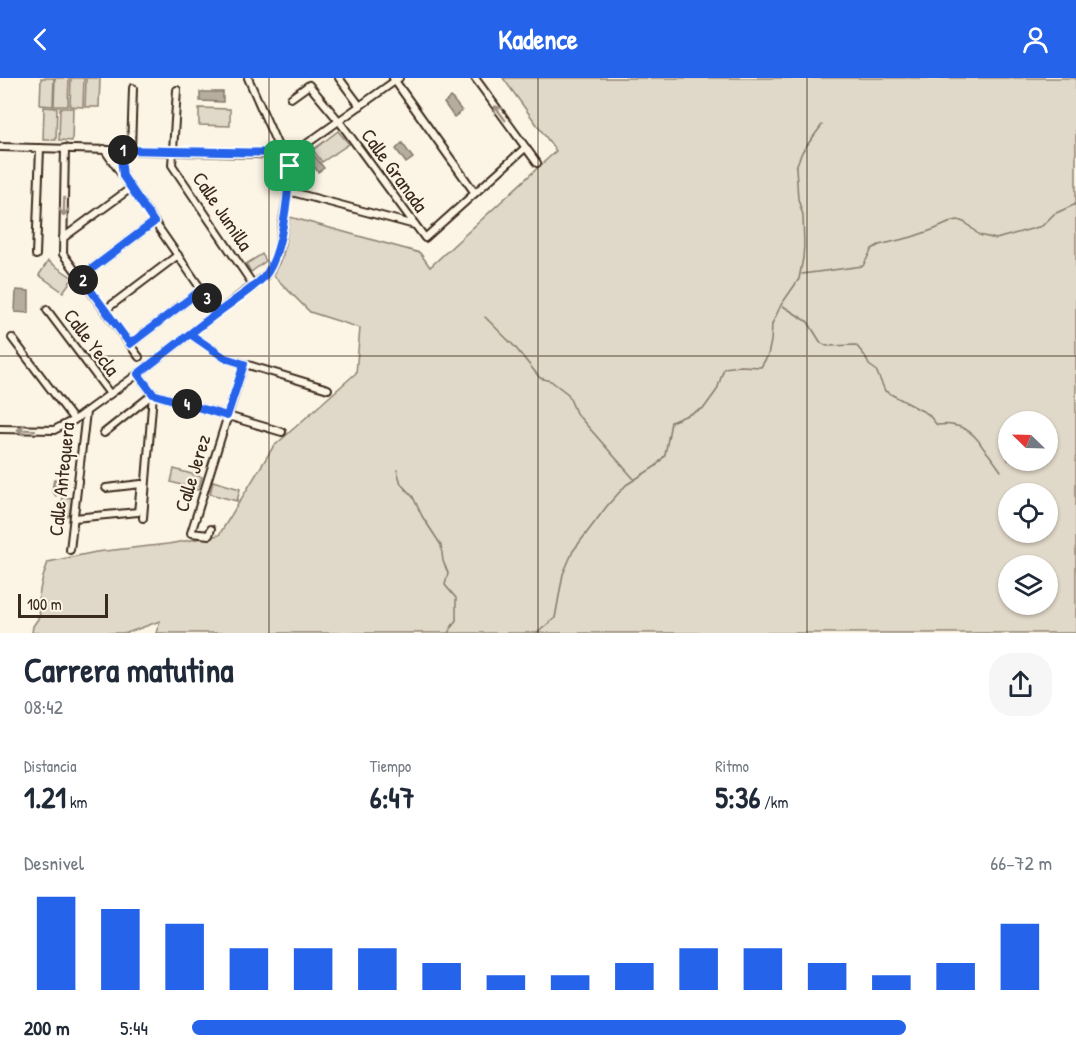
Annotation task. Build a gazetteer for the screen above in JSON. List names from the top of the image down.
{
  "streets": {
    "street": [
      "Calle Granada",
      "Calle Jumilla",
      "Calle Yecla",
      "Calle Jerez",
      "Calle Antequera"
    ]
  },
  "scale_bar": "100 m",
  "north": "top left",
  "page": {
    "header": "Kadence",
    "pins": [
      "1",
      "2",
      "3",
      "4"
    ],
    "scale": "100 m",
    "heading": ["Carrera matutina", "08:42"],
    "stats": [
      ["Distancia", "1.21 km"],
      ["Tiempo", "6:47"],
      ["Ritmo", "5:36 /km"]
    ],
    "chart": ["Desnivel", "66–72 m"],
    "list": [
      {
        "name": "200 m",
        "note": "5:44"
      }
    ]
  }
}
